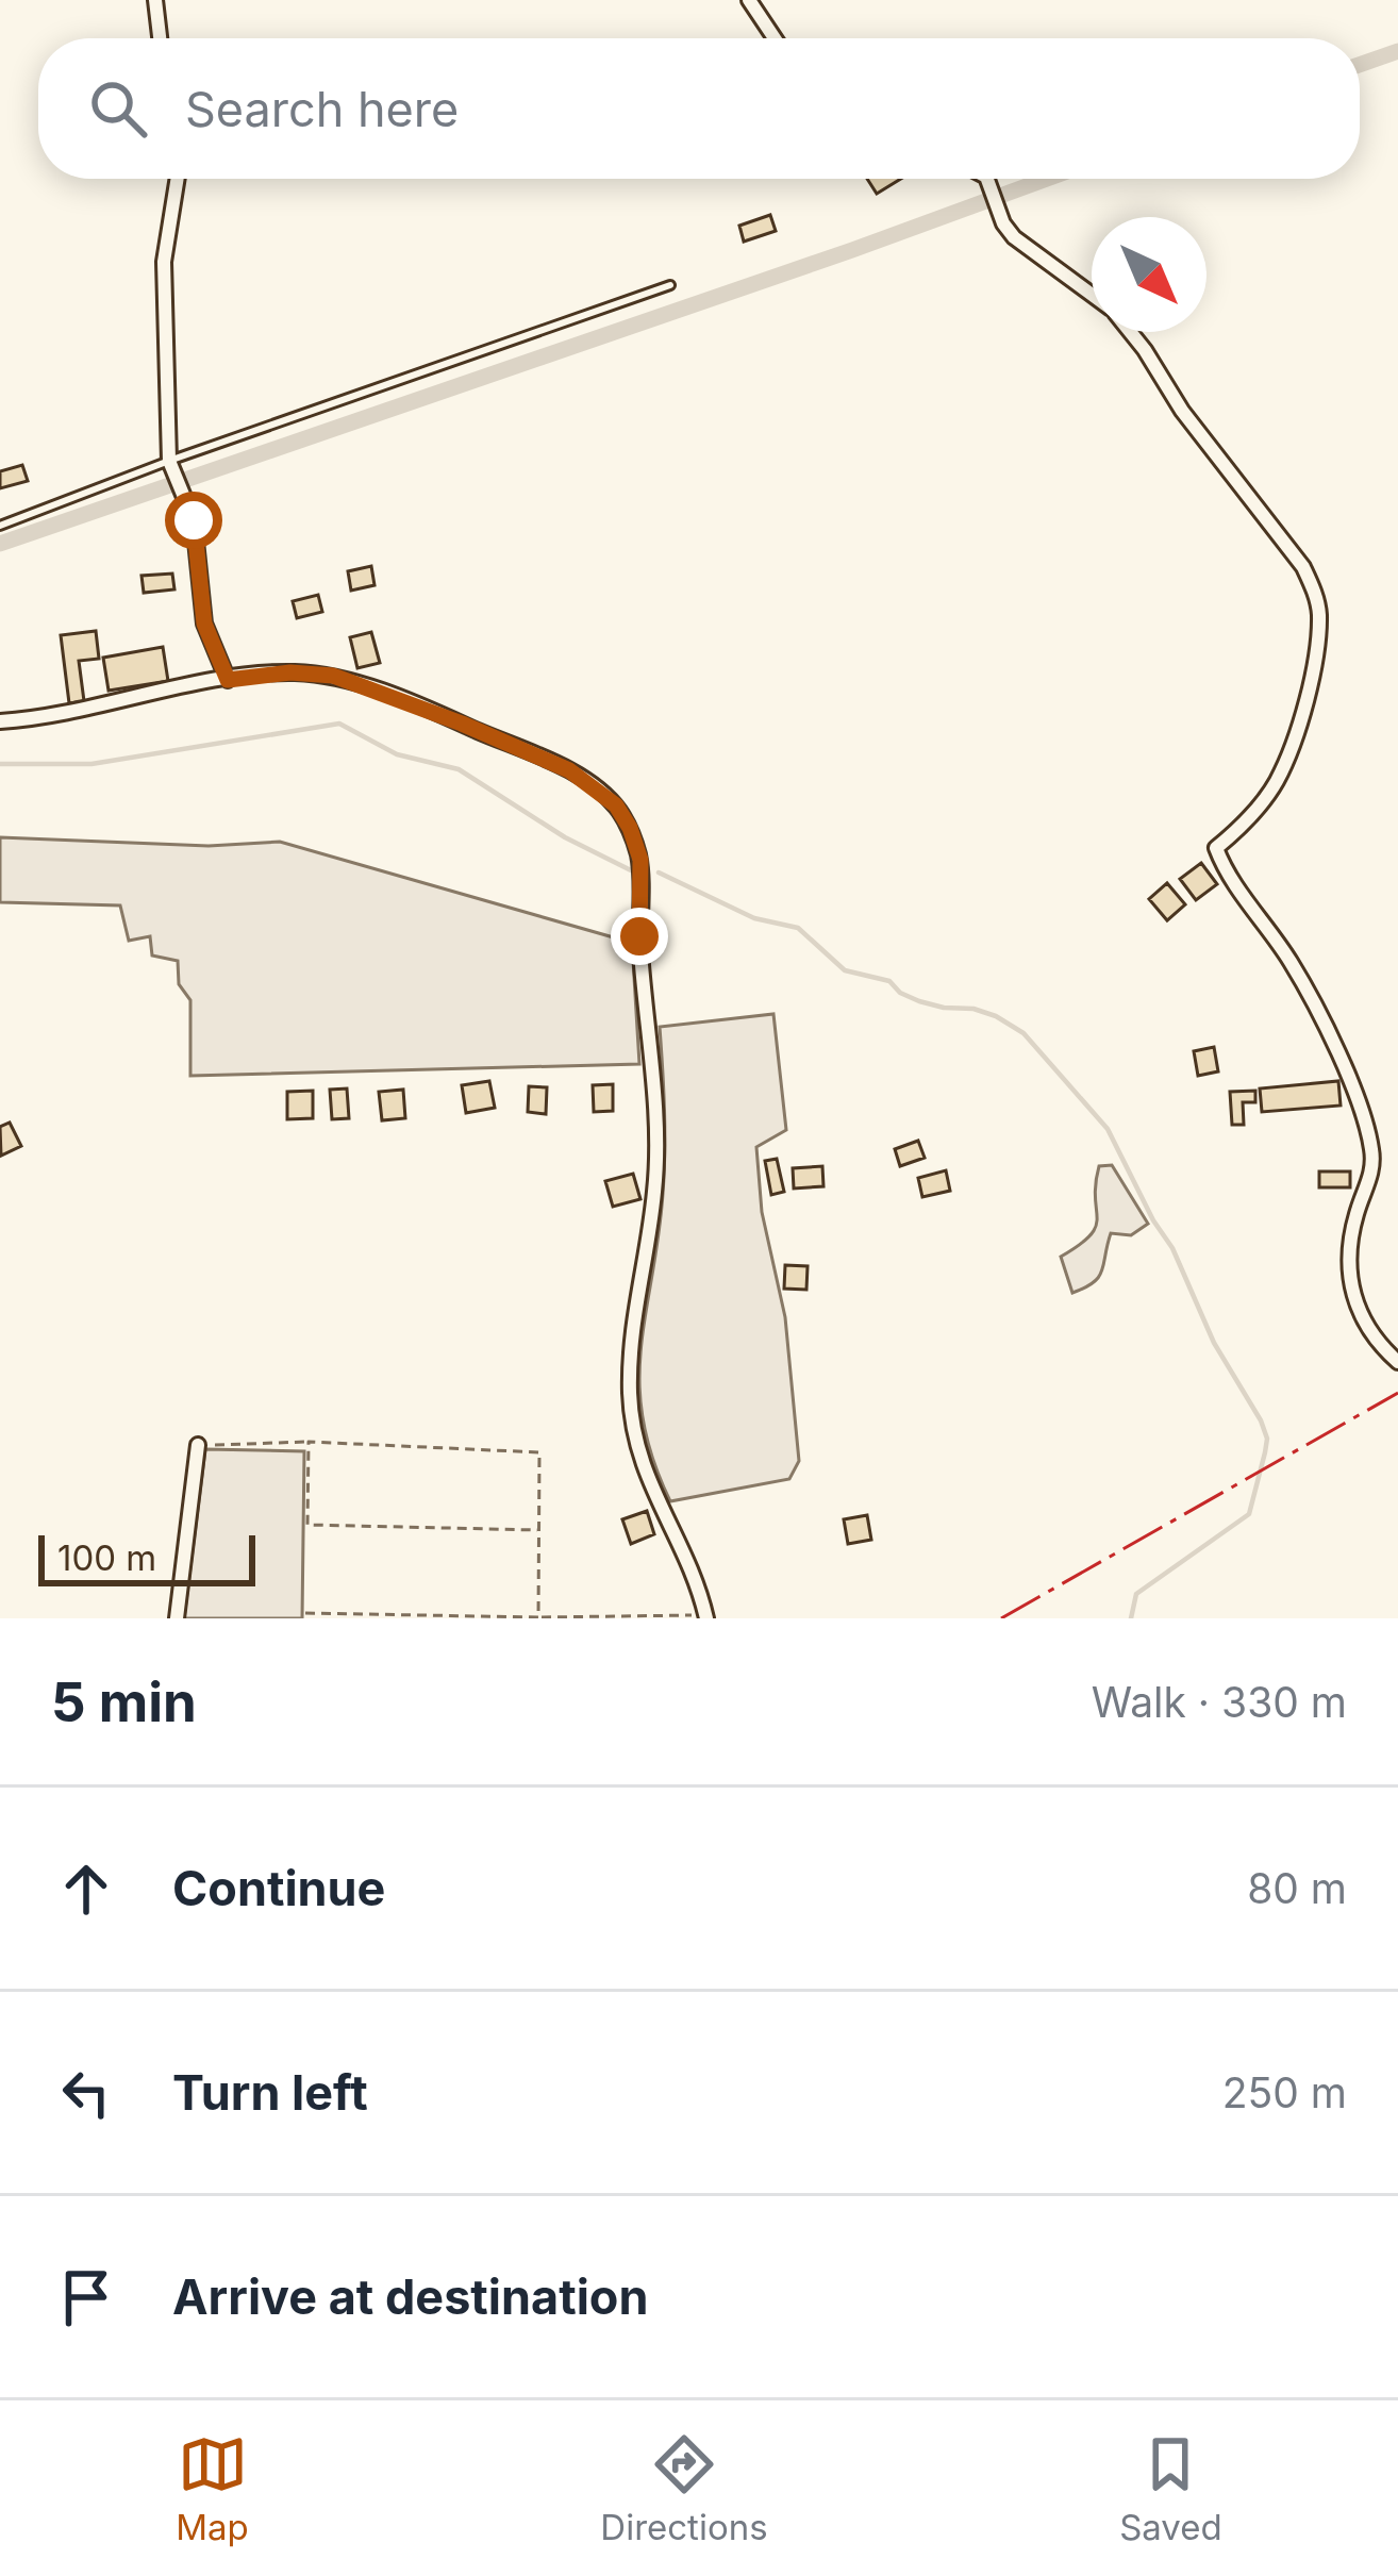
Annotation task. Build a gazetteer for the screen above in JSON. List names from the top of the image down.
{
  "scale_bar": "100 m",
  "north": "bottom right",
  "page": {
    "search": "Search here",
    "scale": "100 m",
    "heading": ["5 min", "Walk · 330 m"],
    "list": [
      ["Continue", "80 m"],
      ["Turn left", "250 m"],
      "Arrive at destination"
    ],
    "nav": ["Map", "Directions", "Saved"]
  }
}
